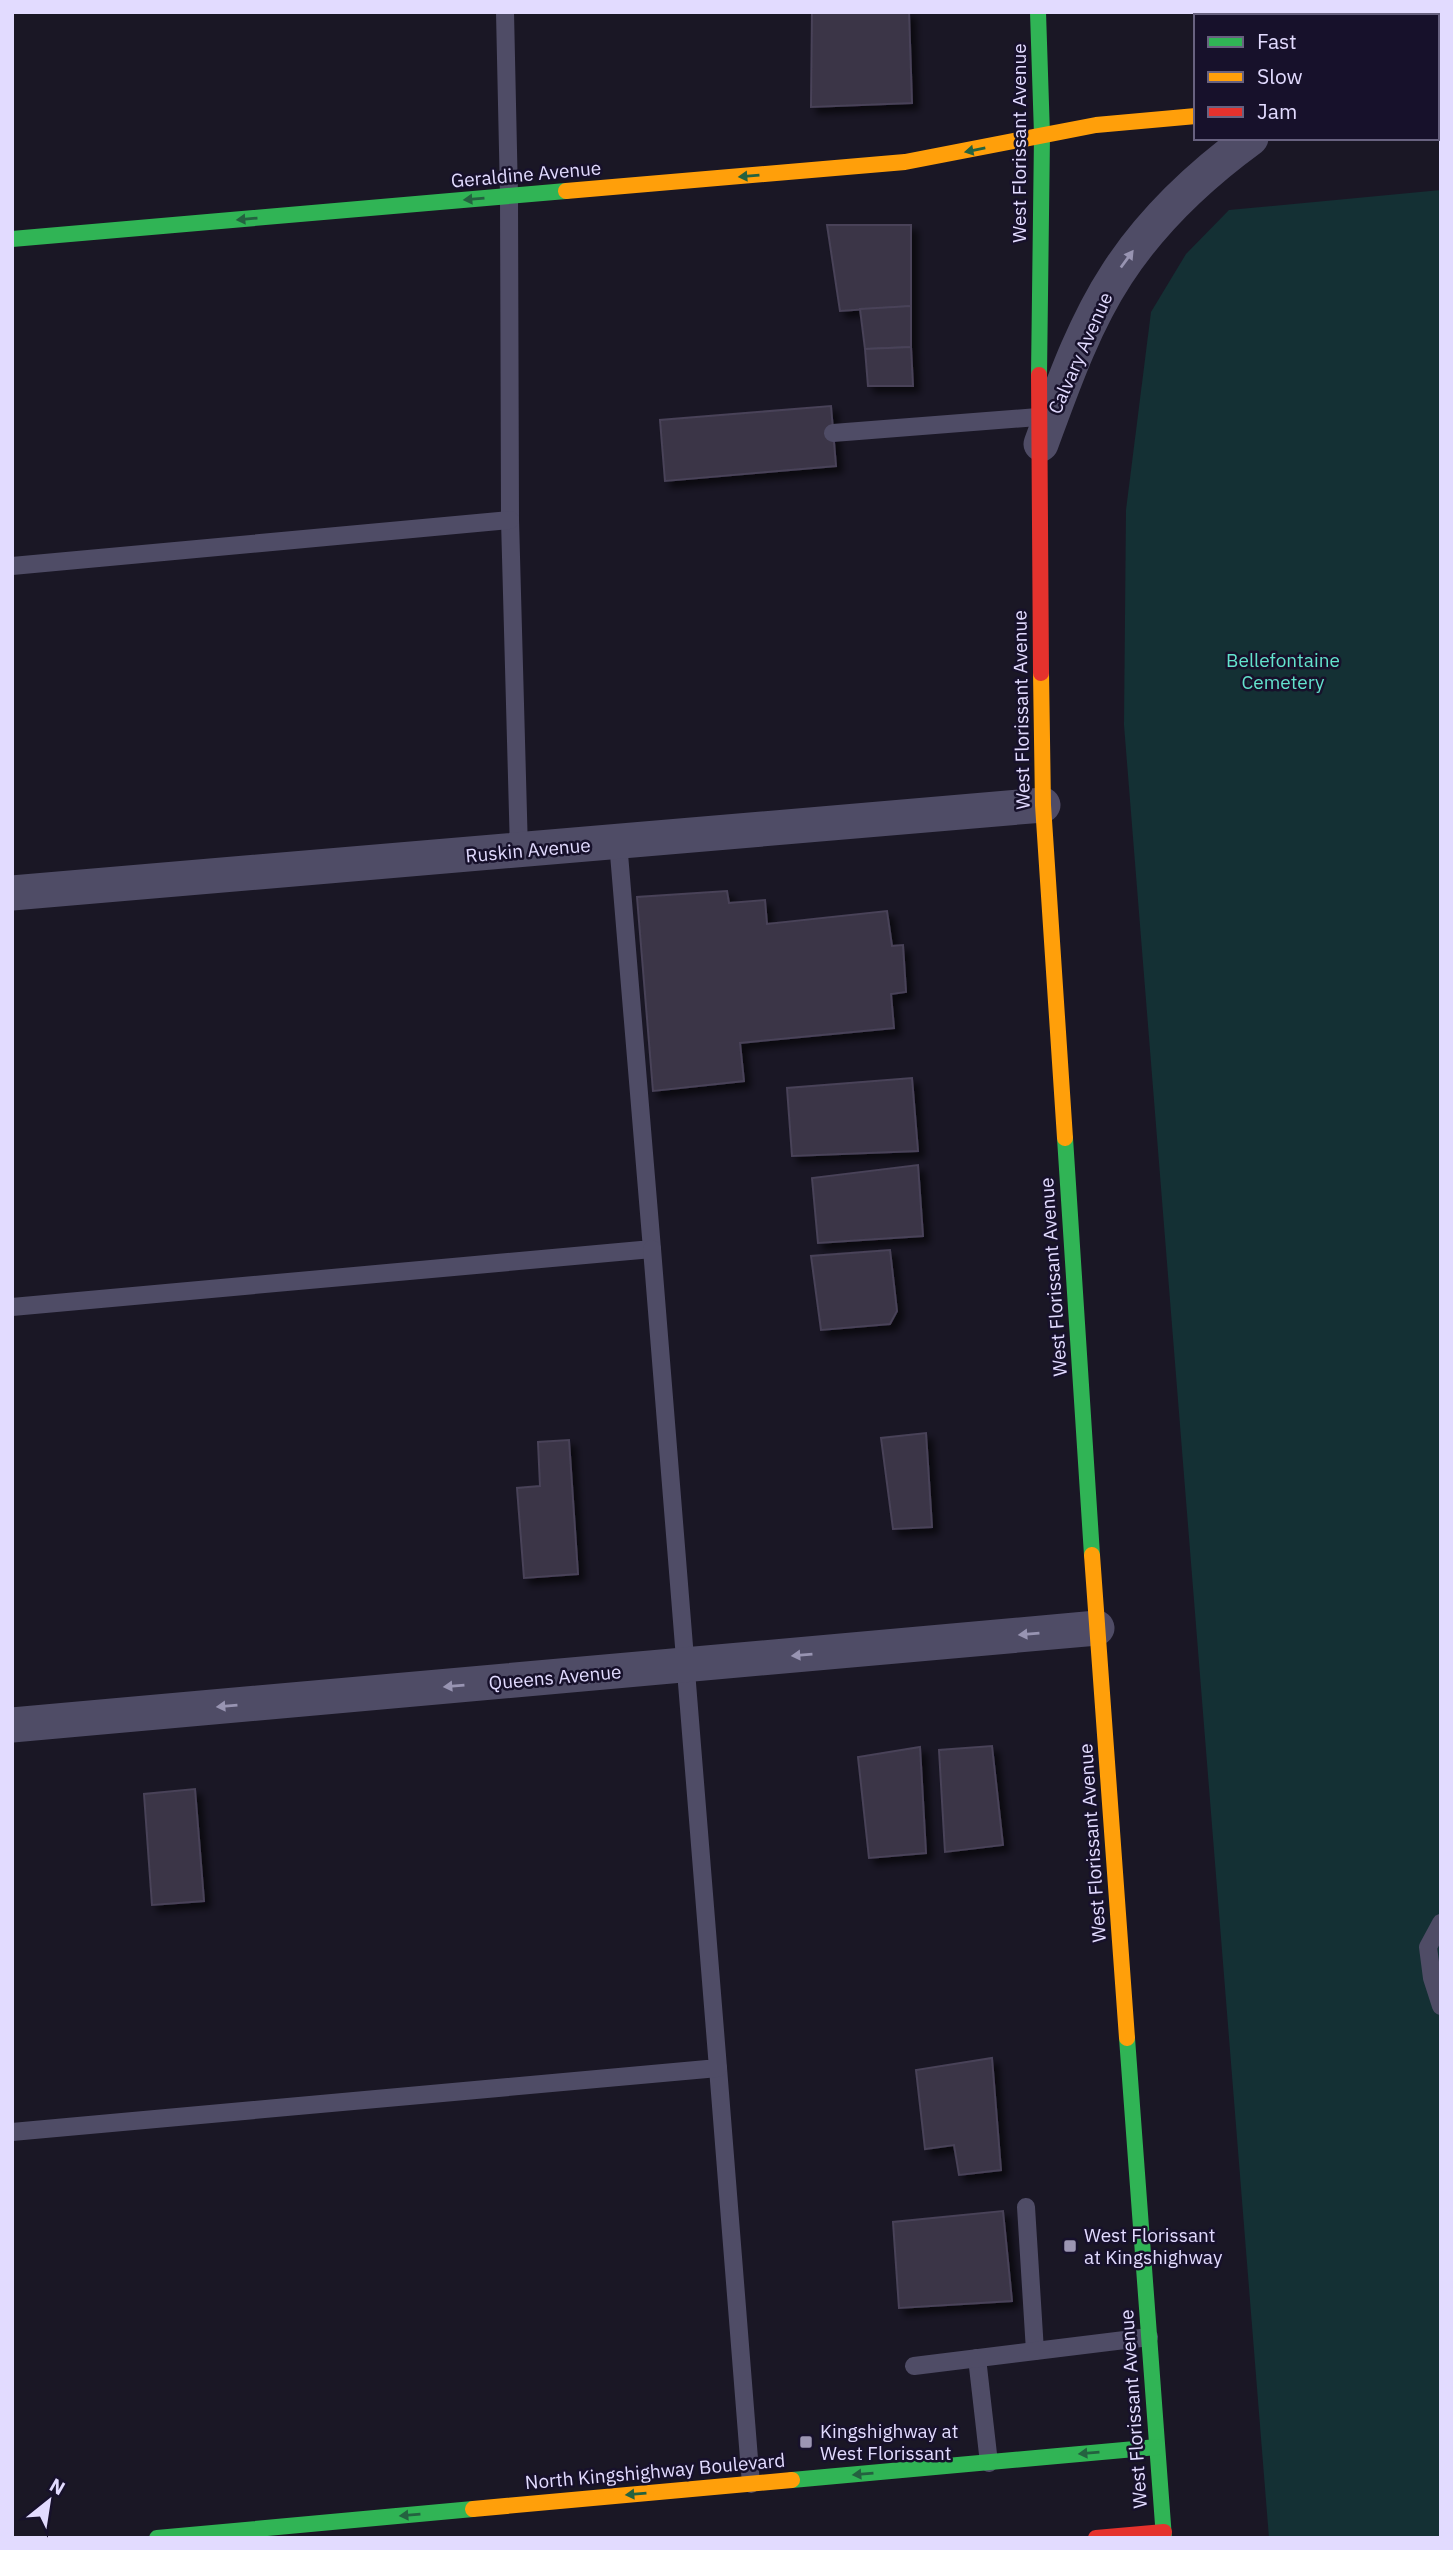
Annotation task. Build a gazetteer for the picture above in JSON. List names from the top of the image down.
{
  "streets": {
    "main road": ["West Florissant Avenue", "Geraldine Avenue", "North Kingshighway Boulevard"],
    "street": ["Calvary Avenue", "Ruskin Avenue", "Queens Avenue"]
  },
  "crossings": [
    ["West Florissant Avenue", "Geraldine Avenue"],
    ["West Florissant Avenue", "Calvary Avenue"],
    ["West Florissant Avenue", "Ruskin Avenue"],
    ["West Florissant Avenue", "Queens Avenue"],
    ["West Florissant Avenue", "North Kingshighway Boulevard"]
  ],
  "one_way": [
    "Geraldine Avenue",
    "Calvary Avenue",
    "Queens Avenue",
    "North Kingshighway Boulevard"
  ],
  "parks": ["Bellefontaine Cemetery"],
  "places": {
    "transit": ["West Florissant at Kingshighway", "Kingshighway at West Florissant"]
  },
  "legend": ["Fast", "Slow", "Jam"],
  "north": "top right"
}
